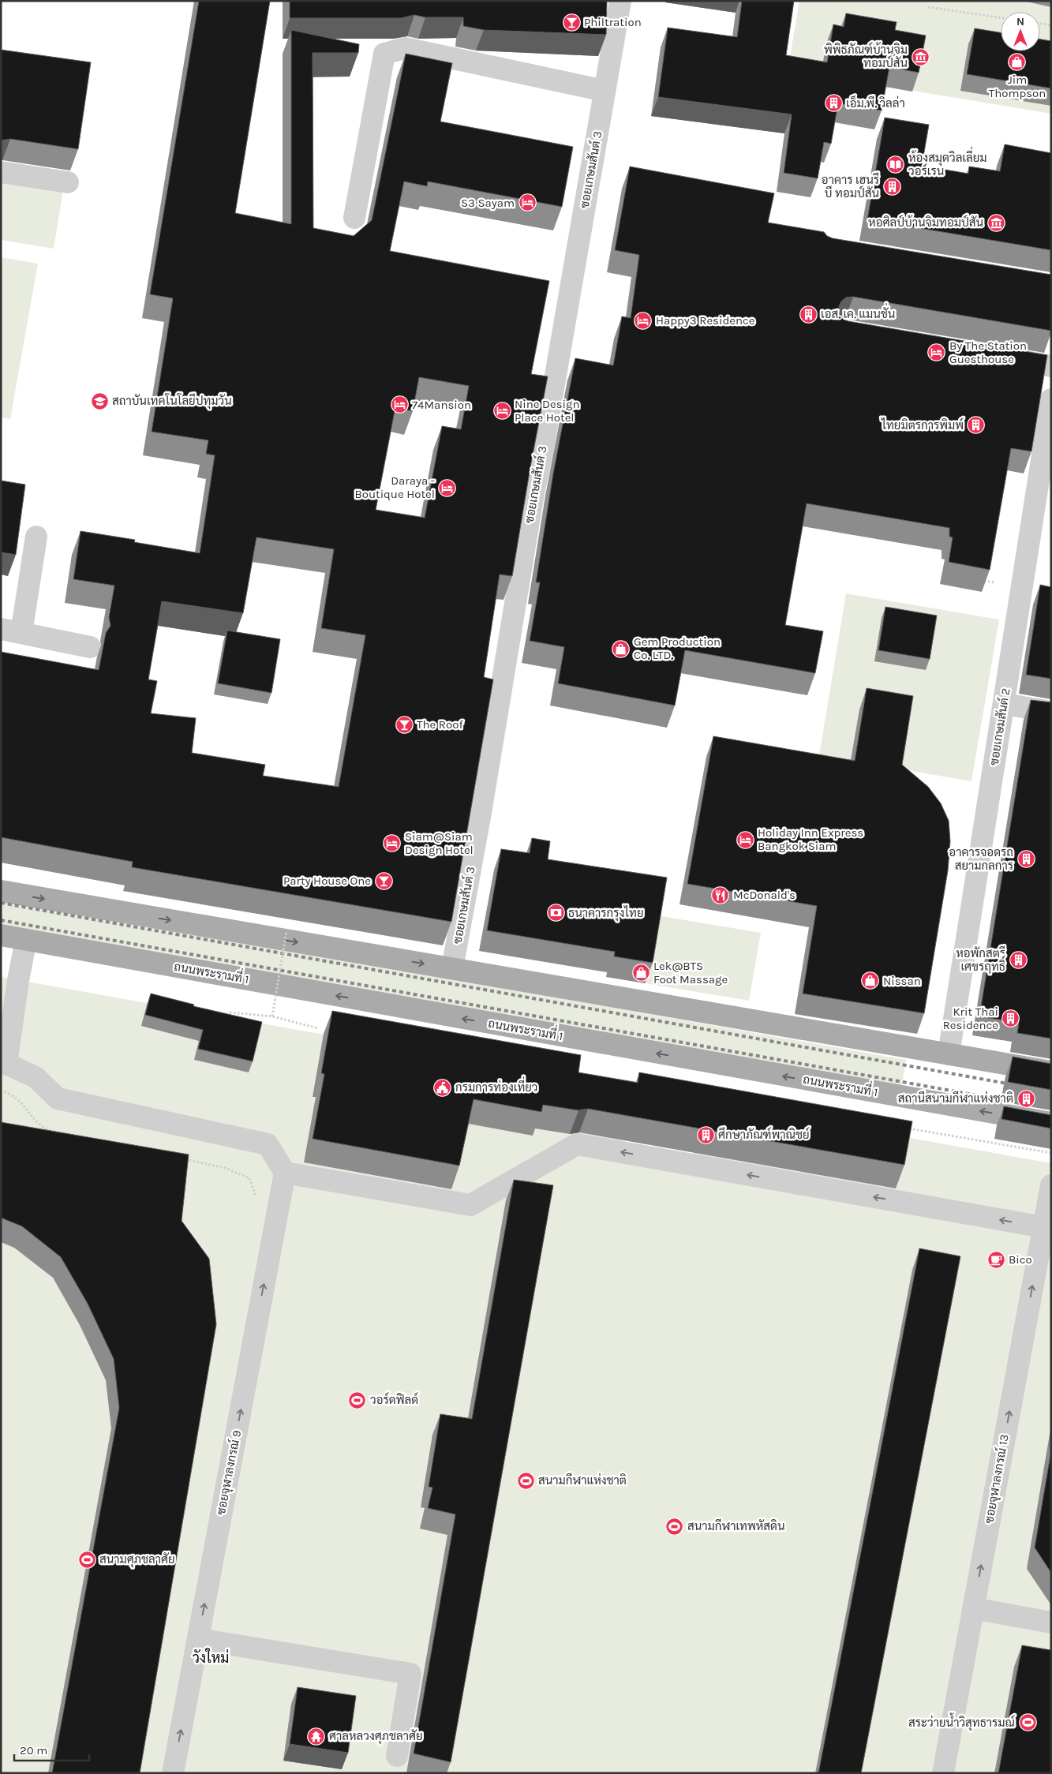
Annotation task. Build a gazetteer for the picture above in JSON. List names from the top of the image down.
{
  "streets": {
    "main road": ["ถนนพระรามที่ 1"],
    "street": [
      "ซอยเกษมสันต์ 3",
      "ซอยเกษมสันต์ 2",
      "ซอยจุฬาลงกรณ์ 9",
      "ซอยจุฬาลงกรณ์ 13"
    ]
  },
  "one_way": ["ซอยจุฬาลงกรณ์ 9", "ซอยจุฬาลงกรณ์ 13"],
  "districts": ["วังใหม่"],
  "places": {
    "bar": ["Philtration", "The Roof", "Party House One"],
    "museum": ["พิพิธภัณฑ์บ้านจิม ทอมป์สัน", "หอศิลป์บ้านจิมทอมป์สัน"],
    "shop": [
      "Jim Thompson",
      "Gem Production Co. LTD.",
      "Lek@BTS Foot Massage",
      "Nissan"
    ],
    "building": [
      "เอ็ม.พี. วิลล่า",
      "อาคาร เฮนรี บี ทอมป์สัน",
      "เอส. เค. แมนชั่น",
      "ไทยมิตรการพิมพ์",
      "อาคารจอดรถ สยามกลการ",
      "หอพักสตรี เศขรฤทธิ์",
      "Krit Thai Residence",
      "สถานีสนามกีฬาแห่งชาติ",
      "ศึกษาภัณฑ์พาณิชย์"
    ],
    "library": ["ห้องสมุดวิลเลี่ยม วอร์เรน"],
    "hotel": [
      "S3 Sayam",
      "Happy3 Residence",
      "By The Station Guesthouse",
      "74Mansion",
      "Nine Design Place Hotel",
      "Daraya - Boutique Hotel",
      "Holiday Inn Express Bangkok Siam",
      "Siam@Siam Design Hotel"
    ],
    "school or university": ["สถาบันเทคโนโลยีปทุมวัน"],
    "restaurant": ["McDonald's"],
    "bank": ["ธนาคารกรุงไทย"],
    "public building": ["กรมการท่องเที่ยว"],
    "cafe": ["Bico"],
    "sports": [
      "วอร์ดฟิลด์",
      "สนามกีฬาแห่งชาติ",
      "สนามกีฬาเทพหัสดิน",
      "สนามศุภชลาศัย",
      "สระว่ายน้ำวิสุทธารมณ์"
    ],
    "temple": ["ศาลหลวงศุภชลาศัย"]
  },
  "scale_bar": "20 m",
  "north": "top"
}
